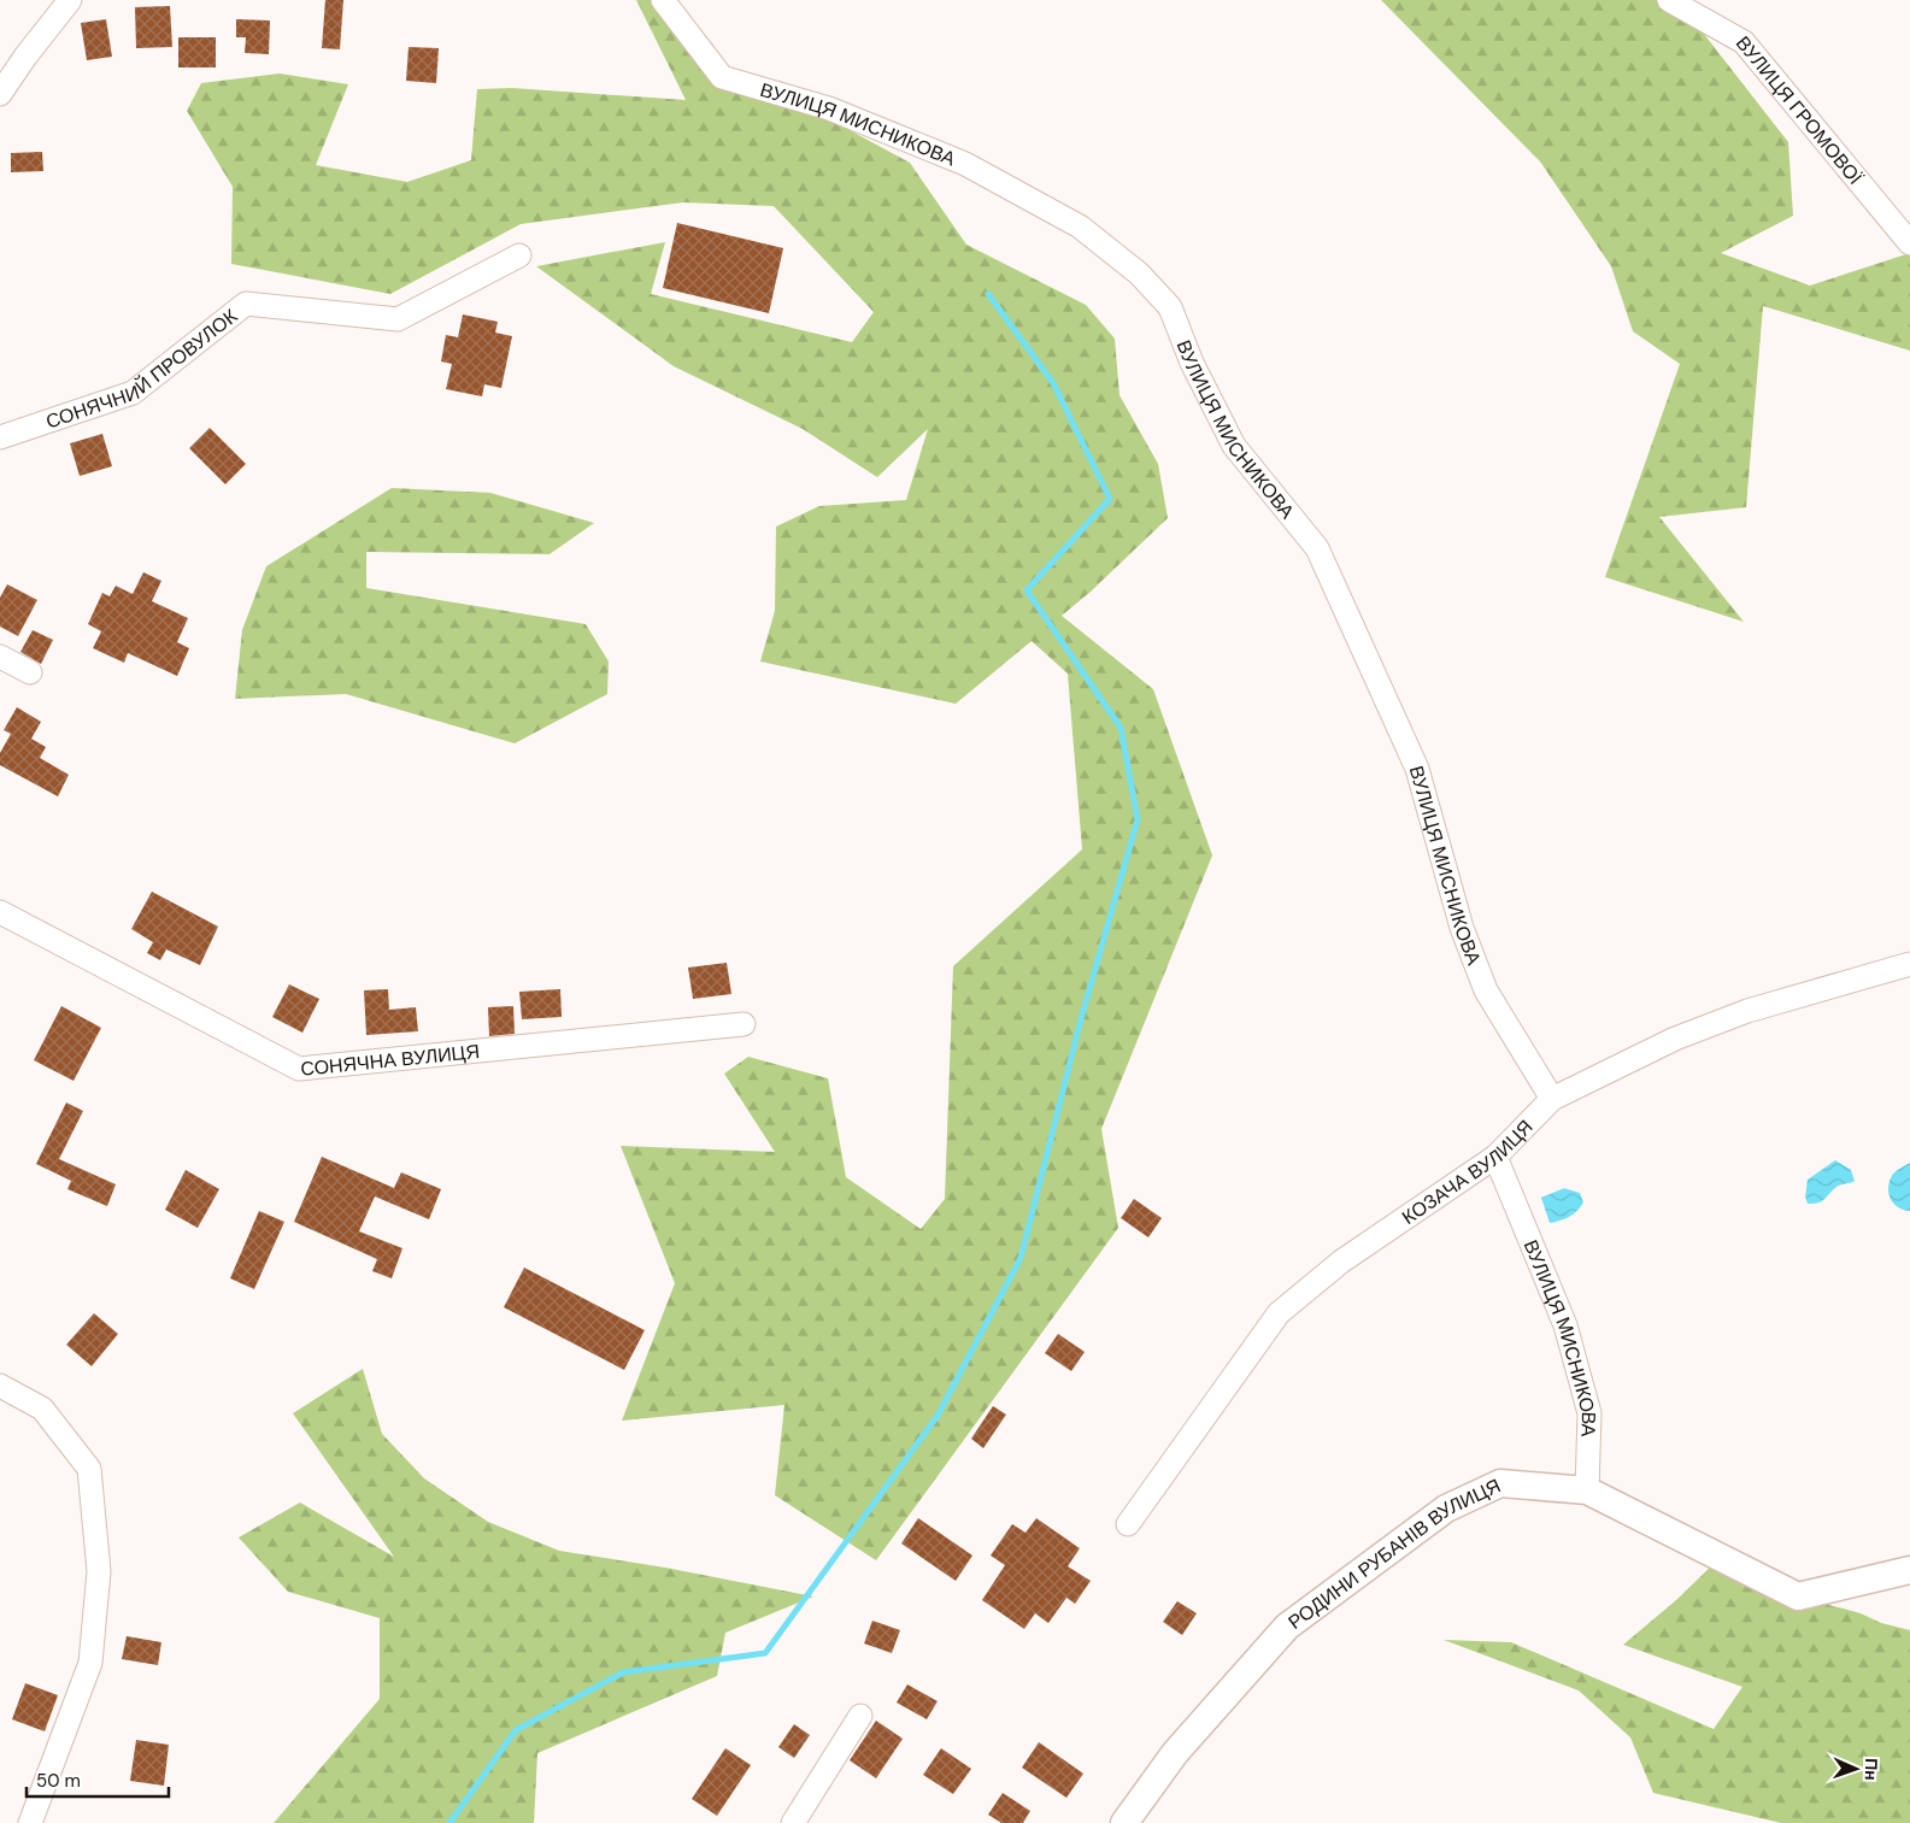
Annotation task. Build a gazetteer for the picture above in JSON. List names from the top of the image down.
{
  "streets": {
    "street": [
      "ВУЛИЦЯ ГРОМОВОЇ",
      "ВУЛИЦЯ МИСНИКОВА",
      "СОНЯЧНИЙ ПРОВУЛОК",
      "СОНЯЧНА ВУЛИЦЯ",
      "КОЗАЧА ВУЛИЦЯ",
      "РОДИНИ РУБАНІВ ВУЛИЦЯ"
    ]
  },
  "crossings": [
    ["ВУЛИЦЯ МИСНИКОВА", "КОЗАЧА ВУЛИЦЯ"],
    ["ВУЛИЦЯ МИСНИКОВА", "РОДИНИ РУБАНІВ ВУЛИЦЯ"]
  ],
  "scale_bar": "50 m",
  "north": "right"
}
